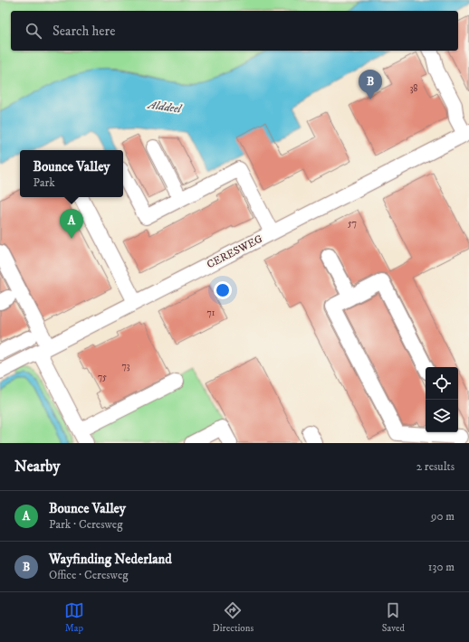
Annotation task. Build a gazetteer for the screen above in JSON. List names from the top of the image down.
{
  "streets": {
    "street": ["CERESWEG"]
  },
  "water": ["Alddeel"],
  "house_numbers": [
    "38",
    "57",
    "71",
    "73",
    "75"
  ],
  "page": {
    "search": "Search here",
    "pins": ["B", "A"],
    "popup": ["Bounce Valley", "Park"],
    "heading": ["Nearby", "2 results"],
    "list": [
      {
        "mark": "A",
        "name": "Bounce Valley",
        "note": "Park · Ceresweg",
        "value": "90 m"
      },
      {
        "mark": "B",
        "name": "Wayfinding Nederland",
        "note": "Office · Ceresweg",
        "value": "130 m"
      }
    ],
    "nav": ["Map", "Directions", "Saved"]
  }
}
